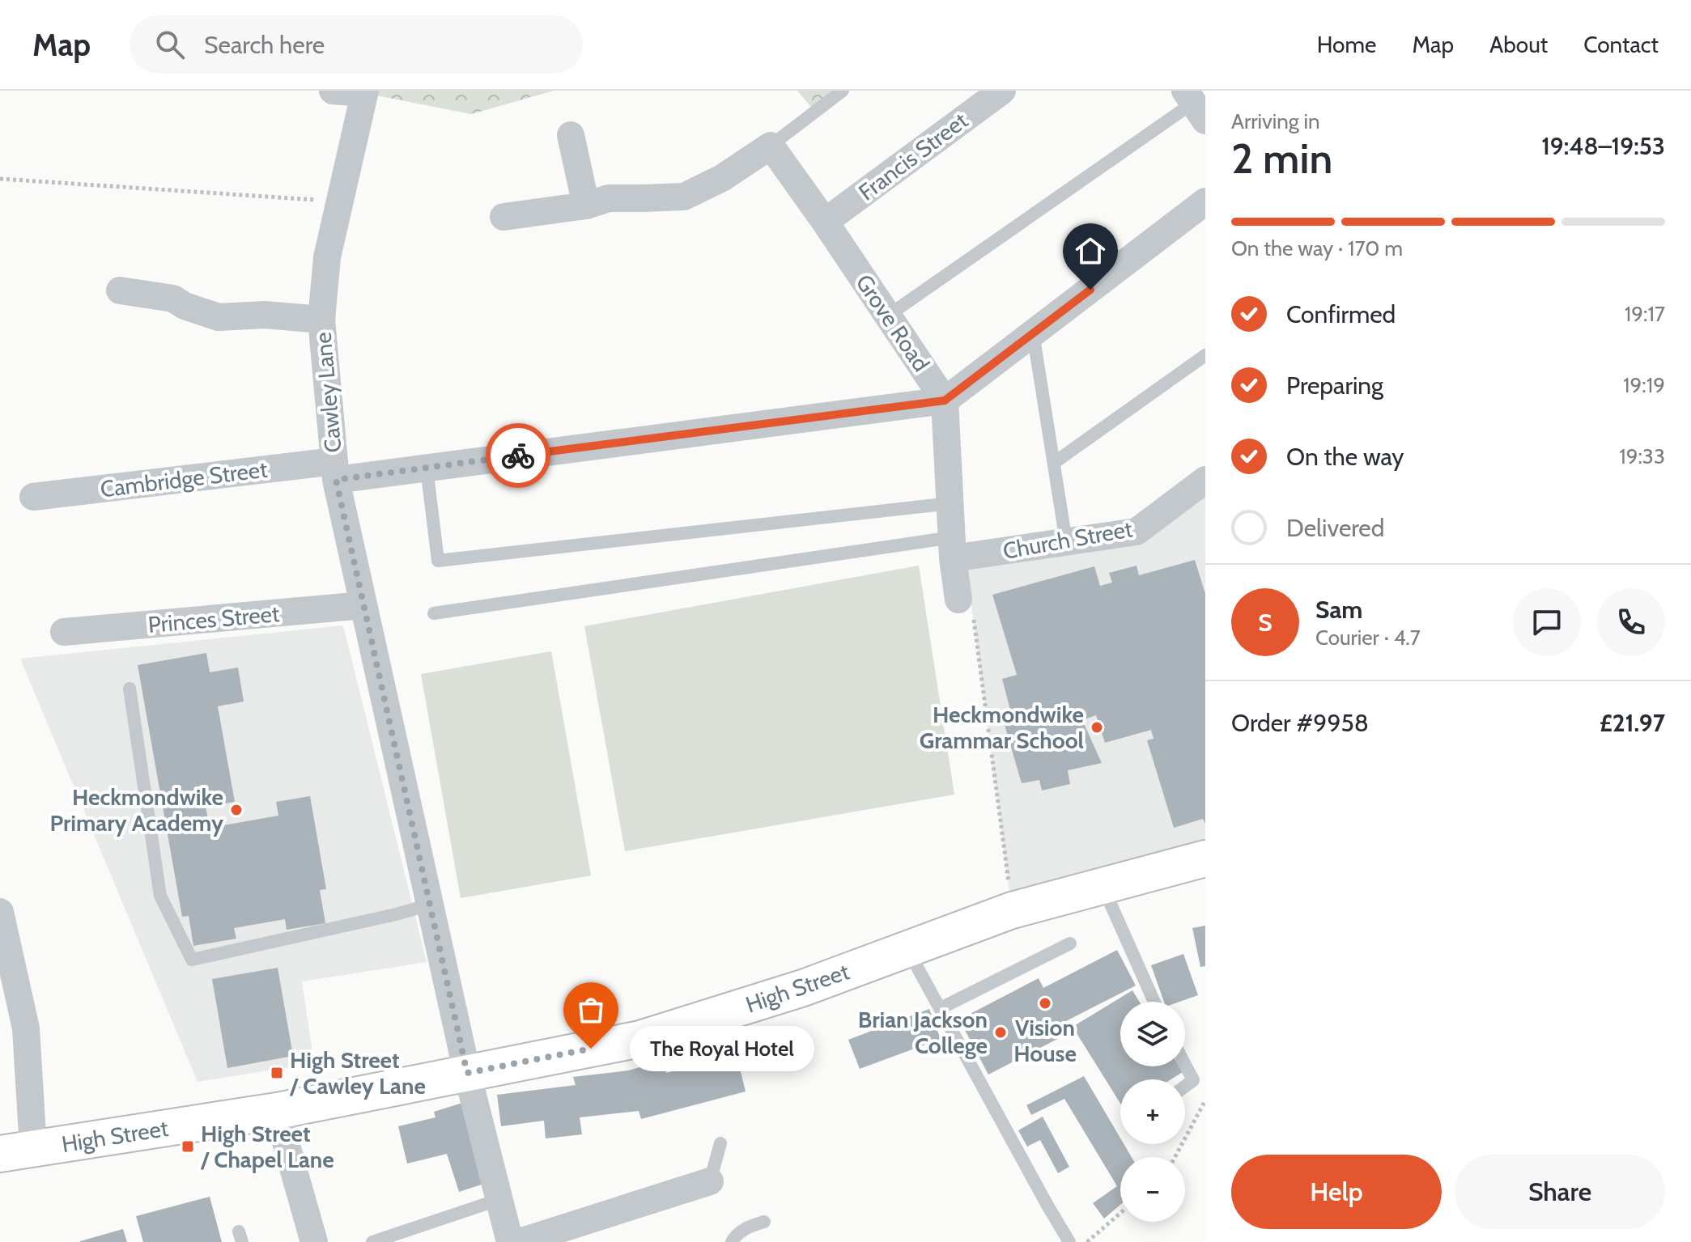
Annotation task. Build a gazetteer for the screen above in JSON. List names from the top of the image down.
{
  "streets": {
    "main road": ["High Street"],
    "street": [
      "Francis Street",
      "Grove Road",
      "Cawley Lane",
      "Cambridge Street",
      "Church Street",
      "Princes Street"
    ]
  },
  "crossings": [
    ["Francis Street", "Grove Road"],
    ["Grove Road", "Cambridge Street"],
    ["Cawley Lane", "Cambridge Street"],
    ["Cawley Lane", "Princes Street"],
    ["Cawley Lane", "High Street"]
  ],
  "places": {
    "other": [
      "Heckmondwike Grammar School",
      "Heckmondwike Primary Academy",
      "Vision House",
      "Brian Jackson College",
      "The Royal Hotel"
    ],
    "transit": ["High Street / Cawley Lane", "High Street / Chapel Lane"]
  },
  "page": {
    "header": "Map",
    "search": "Search here",
    "nav": [
      "Home",
      "Map",
      "About",
      "Contact"
    ],
    "heading": ["2 min", "Arriving in", "19:48–19:53"],
    "panel": [
      "Sam",
      "Courier · 4.7",
      "Order #9958",
      "£21.97"
    ],
    "bar": "On the way · 170 m",
    "list": [
      ["Confirmed", "19:17"],
      ["Preparing", "19:19"],
      ["On the way", "19:33"],
      "Delivered"
    ],
    "round": "S",
    "map_buttons": ["+", "−"],
    "bubble": "The Royal Hotel",
    "buttons": ["Help", "Share"]
  }
}
